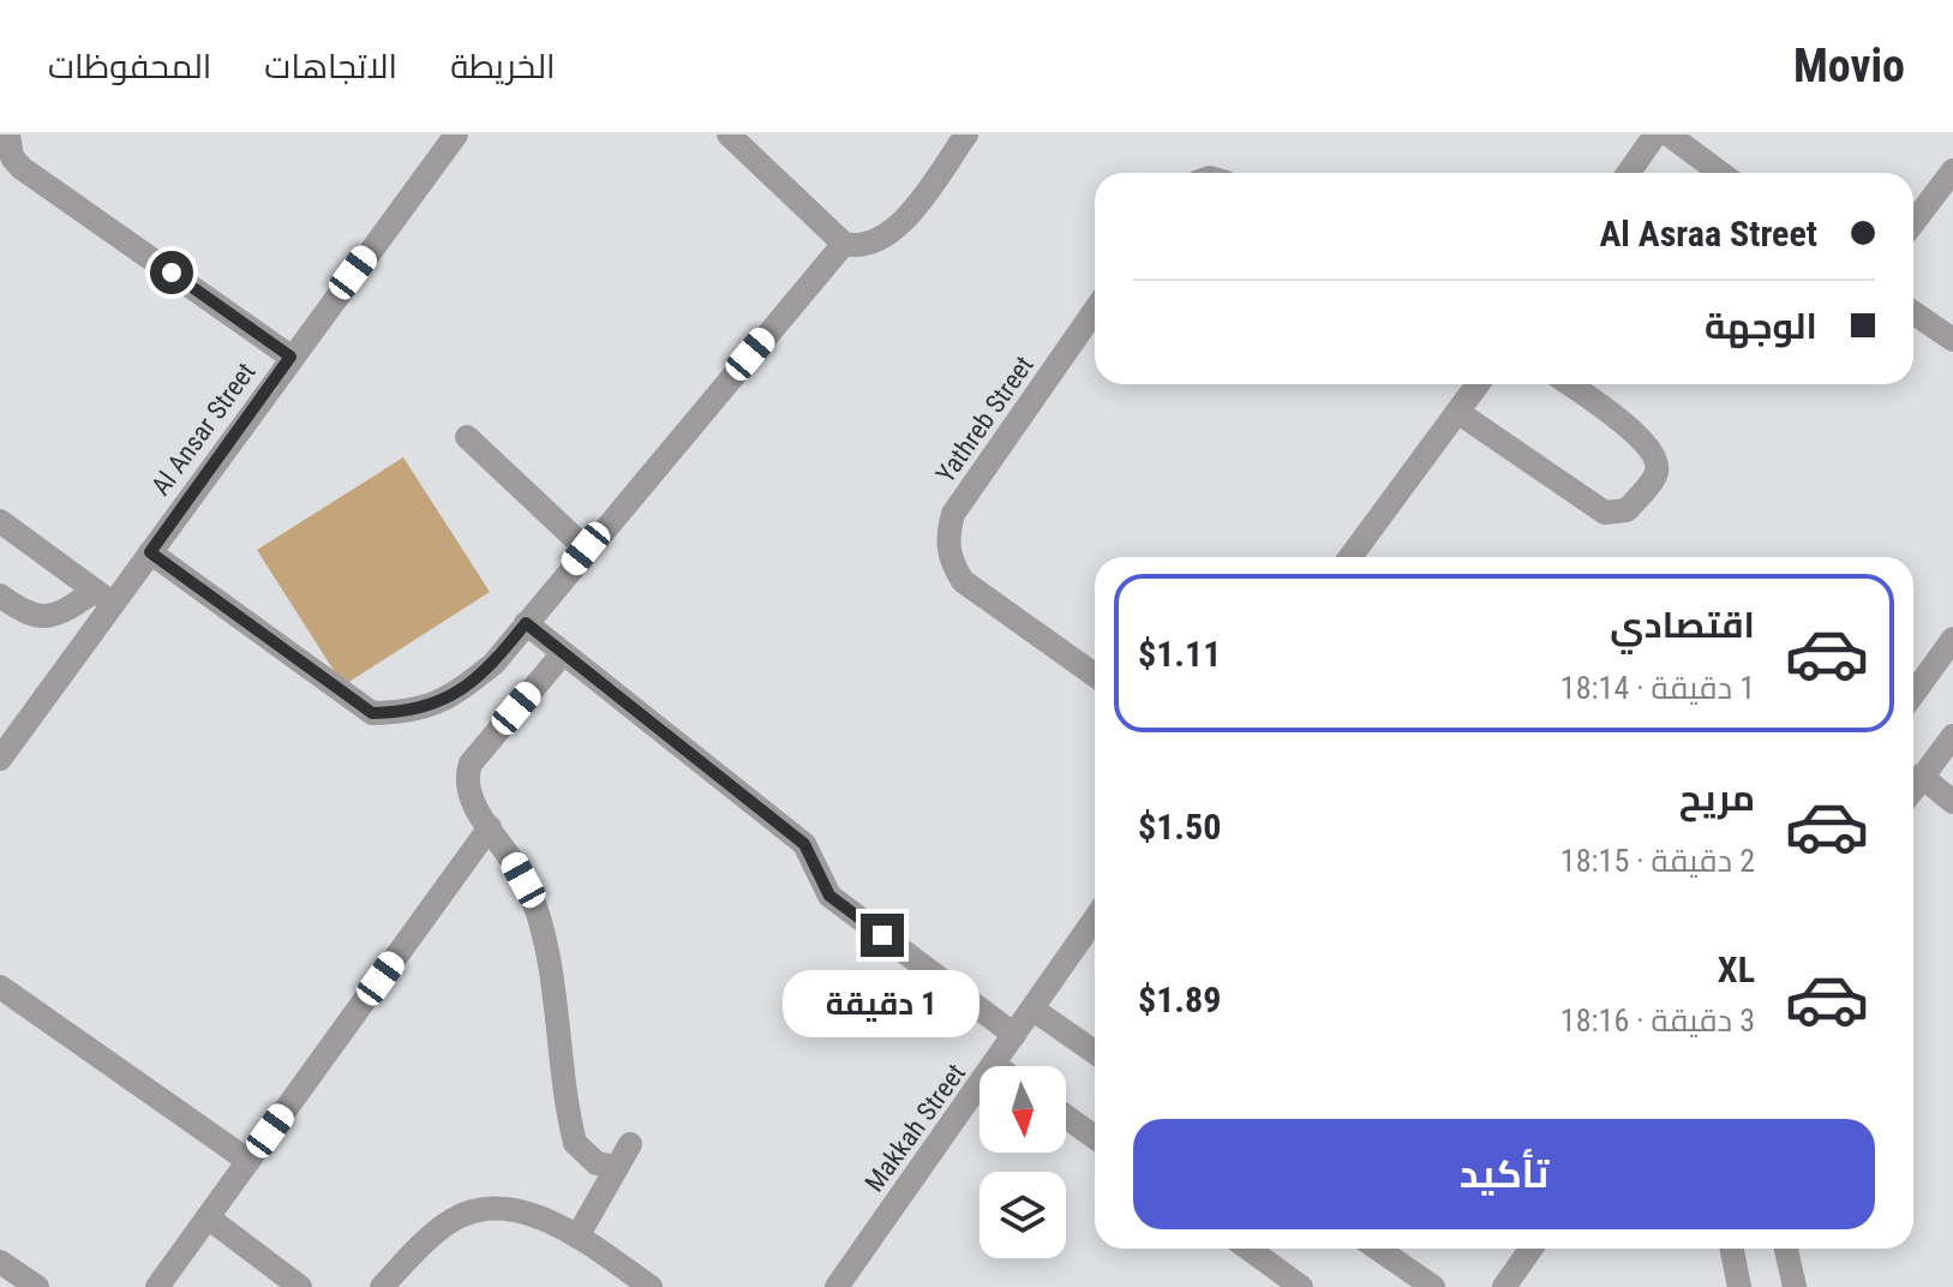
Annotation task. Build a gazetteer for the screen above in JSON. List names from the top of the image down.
{
  "streets": {
    "street": ["Yathreb Street", "Al Ansar Street", "Makkah Street"]
  },
  "north": "bottom",
  "page": {
    "header": "Movio",
    "nav": ["الخريطة", "الاتجاهات", "المحفوظات"],
    "banner": ["Al Asraa Street", "الوجهة"],
    "list": [
      {
        "name": "اقتصادي",
        "note": "1 دقيقة · 18:14",
        "value": "$1.11"
      },
      {
        "name": "مريح",
        "note": "2 دقيقة · 18:15",
        "value": "$1.50"
      },
      {
        "name": "XL",
        "note": "3 دقيقة · 18:16",
        "value": "$1.89"
      }
    ],
    "bubble": "1 دقيقة",
    "buttons": "تأكيد"
  }
}
